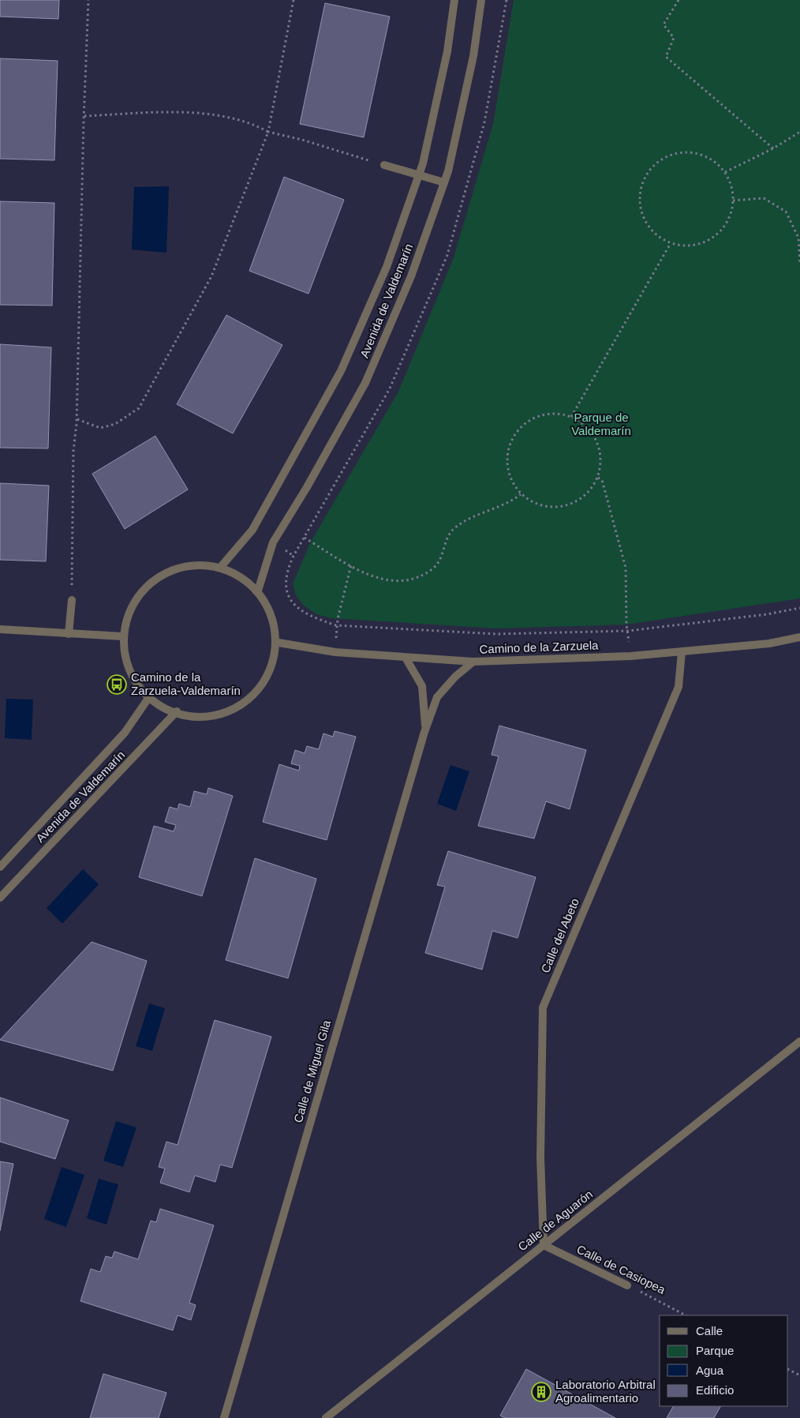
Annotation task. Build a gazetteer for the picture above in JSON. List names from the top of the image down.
{
  "streets": {
    "street": [
      "Avenida de Valdemarín",
      "Camino de la Zarzuela",
      "Calle del Abeto",
      "Calle de Miguel Gila",
      "Calle de Aguarón",
      "Calle de Casiopea"
    ]
  },
  "crossings": [
    ["Camino de la Zarzuela", "Calle del Abeto"],
    ["Camino de la Zarzuela", "Calle de Miguel Gila"],
    ["Calle del Abeto", "Calle de Aguarón"],
    ["Calle del Abeto", "Calle de Casiopea"],
    ["Calle de Aguarón", "Calle de Casiopea"]
  ],
  "parks": ["Parque de Valdemarín"],
  "places": {
    "bus stop": ["Camino de la Zarzuela-Valdemarín"],
    "building": ["Laboratorio Arbitral Agroalimentario"]
  },
  "legend": [
    "Calle",
    "Parque",
    "Agua",
    "Edificio"
  ]
}
